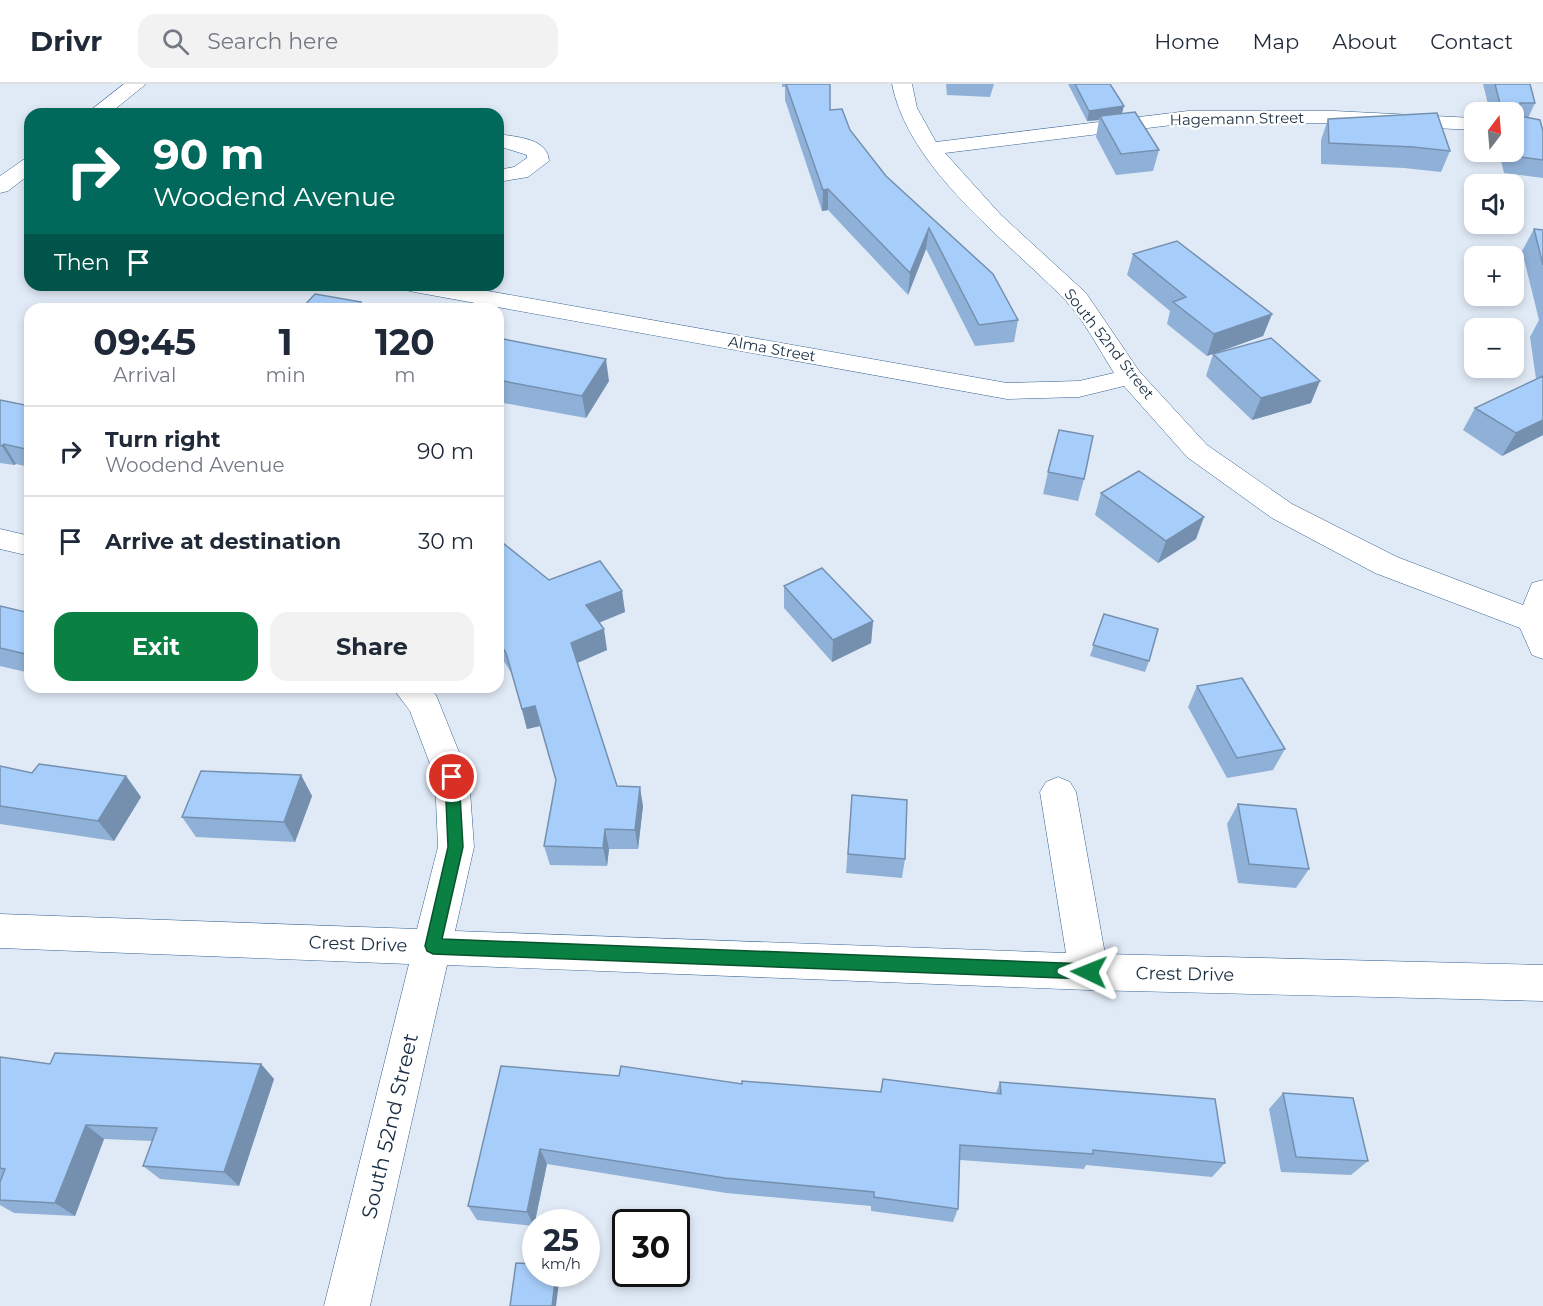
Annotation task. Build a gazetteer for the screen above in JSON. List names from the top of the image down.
{
  "streets": {
    "street": [
      "Hagemann Street",
      "South 52nd Street",
      "Alma Street",
      "Crest Drive"
    ]
  },
  "crossings": [
    ["Hagemann Street", "South 52nd Street"],
    ["South 52nd Street", "Alma Street"],
    ["South 52nd Street", "Crest Drive"]
  ],
  "north": "top",
  "page": {
    "header": "Drivr",
    "search": "Search here",
    "nav": [
      "Home",
      "Map",
      "About",
      "Contact"
    ],
    "map_buttons": ["+", "−"],
    "turn": ["90 m", "Woodend Avenue"],
    "then": "Then",
    "eta": [
      "09:45",
      "Arrival",
      "1",
      "min",
      "120",
      "m"
    ],
    "list": [
      {
        "name": "Turn right",
        "note": "Woodend Avenue",
        "value": "90 m"
      },
      {
        "name": "Arrive at destination",
        "value": "30 m"
      }
    ],
    "buttons": ["Exit", "Share"],
    "speed": "25 km/h",
    "limit": "30"
  }
}
